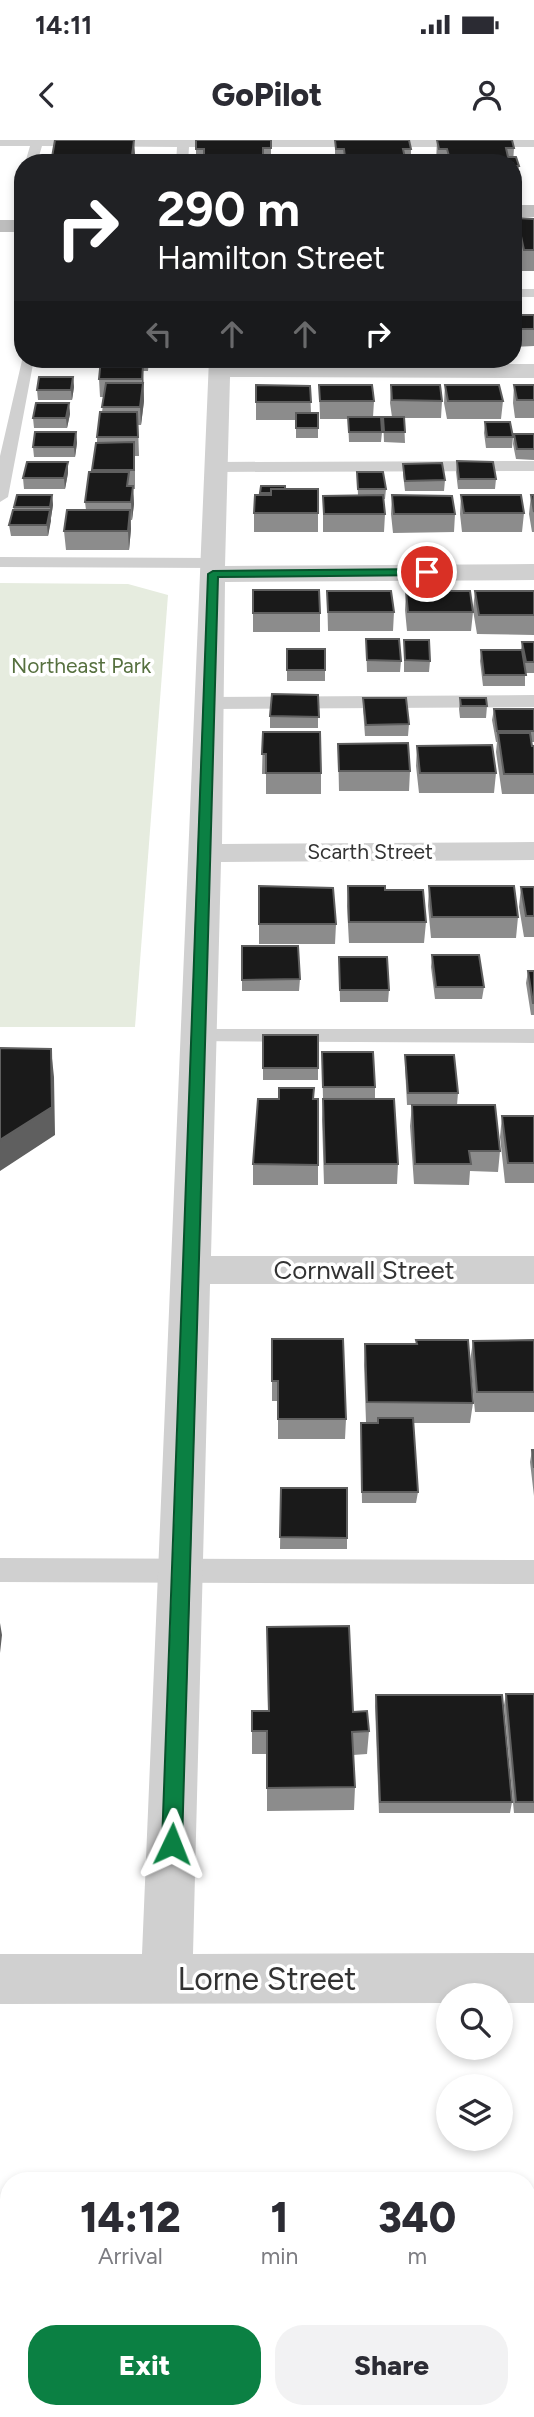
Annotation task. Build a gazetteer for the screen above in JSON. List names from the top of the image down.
{
  "streets": {
    "street": ["Scarth Street", "Cornwall Street", "Lorne Street"]
  },
  "parks": ["Northeast Park"],
  "page": {
    "status": "14:11",
    "header": "GoPilot",
    "turn": ["290 m", "Hamilton Street"],
    "eta": [
      "14:12",
      "Arrival",
      "1",
      "min",
      "340",
      "m"
    ],
    "buttons": ["Exit", "Share"]
  }
}
